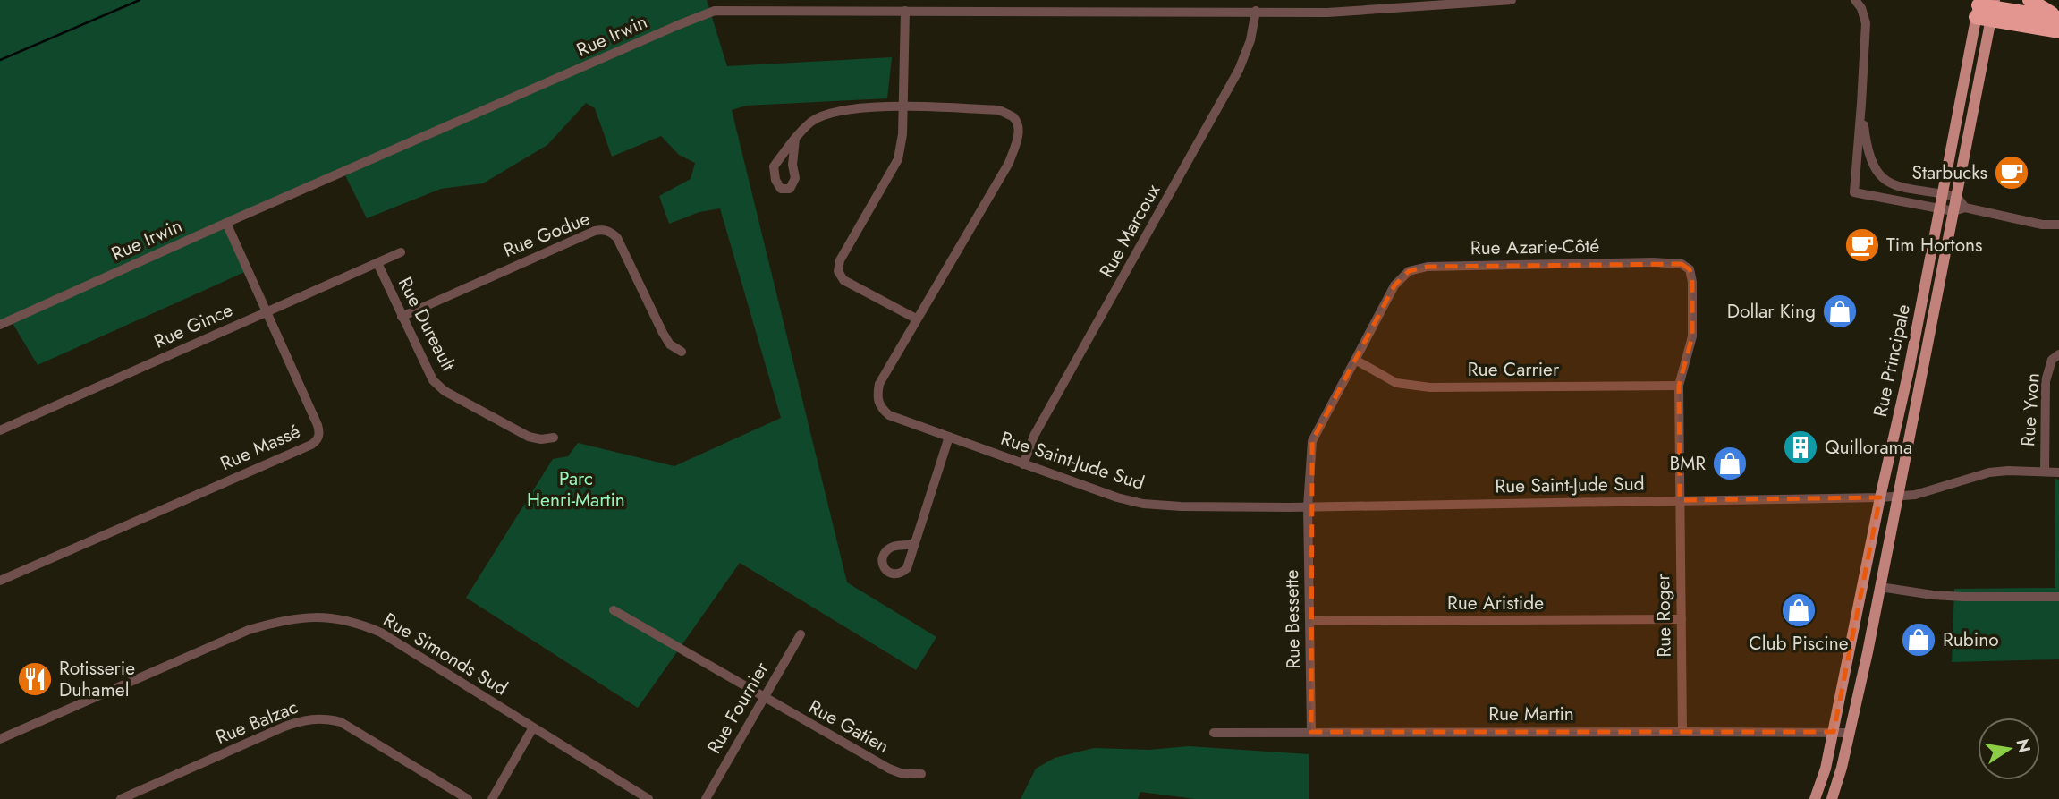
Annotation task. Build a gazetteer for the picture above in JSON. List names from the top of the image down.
{
  "streets": {
    "main road": ["Rue Principale"],
    "street": [
      "Rue Irwin",
      "Rue Marcoux",
      "Rue Godue",
      "Rue Azarie-Côté",
      "Rue Dureault",
      "Rue Gince",
      "Rue Carrier",
      "Rue Yvon",
      "Rue Massé",
      "Rue Saint-Jude Sud",
      "Rue Aristide",
      "Rue Roger",
      "Rue Bessette",
      "Rue Simonds Sud",
      "Rue Fournier",
      "Rue Martin",
      "Rue Balzac",
      "Rue Gatien"
    ]
  },
  "crossings": [
    ["Rue Irwin", "Rue Marcoux"],
    ["Rue Irwin", "Rue Massé"],
    ["Rue Marcoux", "Rue Saint-Jude Sud"],
    ["Rue Godue", "Rue Dureault"],
    ["Rue Azarie-Côté", "Rue Carrier"],
    ["Rue Azarie-Côté", "Rue Saint-Jude Sud"],
    ["Rue Azarie-Côté", "Rue Roger"],
    ["Rue Azarie-Côté", "Rue Bessette"],
    ["Rue Dureault", "Rue Gince"],
    ["Rue Gince", "Rue Massé"],
    ["Rue Principale", "Rue Saint-Jude Sud"],
    ["Rue Principale", "Rue Martin"],
    ["Rue Yvon", "Rue Saint-Jude Sud"],
    ["Rue Saint-Jude Sud", "Rue Roger"],
    ["Rue Saint-Jude Sud", "Rue Bessette"],
    ["Rue Aristide", "Rue Roger"],
    ["Rue Aristide", "Rue Bessette"],
    ["Rue Roger", "Rue Martin"],
    ["Rue Bessette", "Rue Martin"],
    ["Rue Fournier", "Rue Gatien"]
  ],
  "parks": ["Parc Henri-Martin"],
  "places": {
    "cafe": ["Starbucks", "Tim Hortons"],
    "shop": [
      "Dollar King",
      "BMR",
      "Club Piscine",
      "Rubino"
    ],
    "building": ["Quillorama"],
    "restaurant": ["Rotisserie Duhamel"]
  },
  "north": "right"
}
